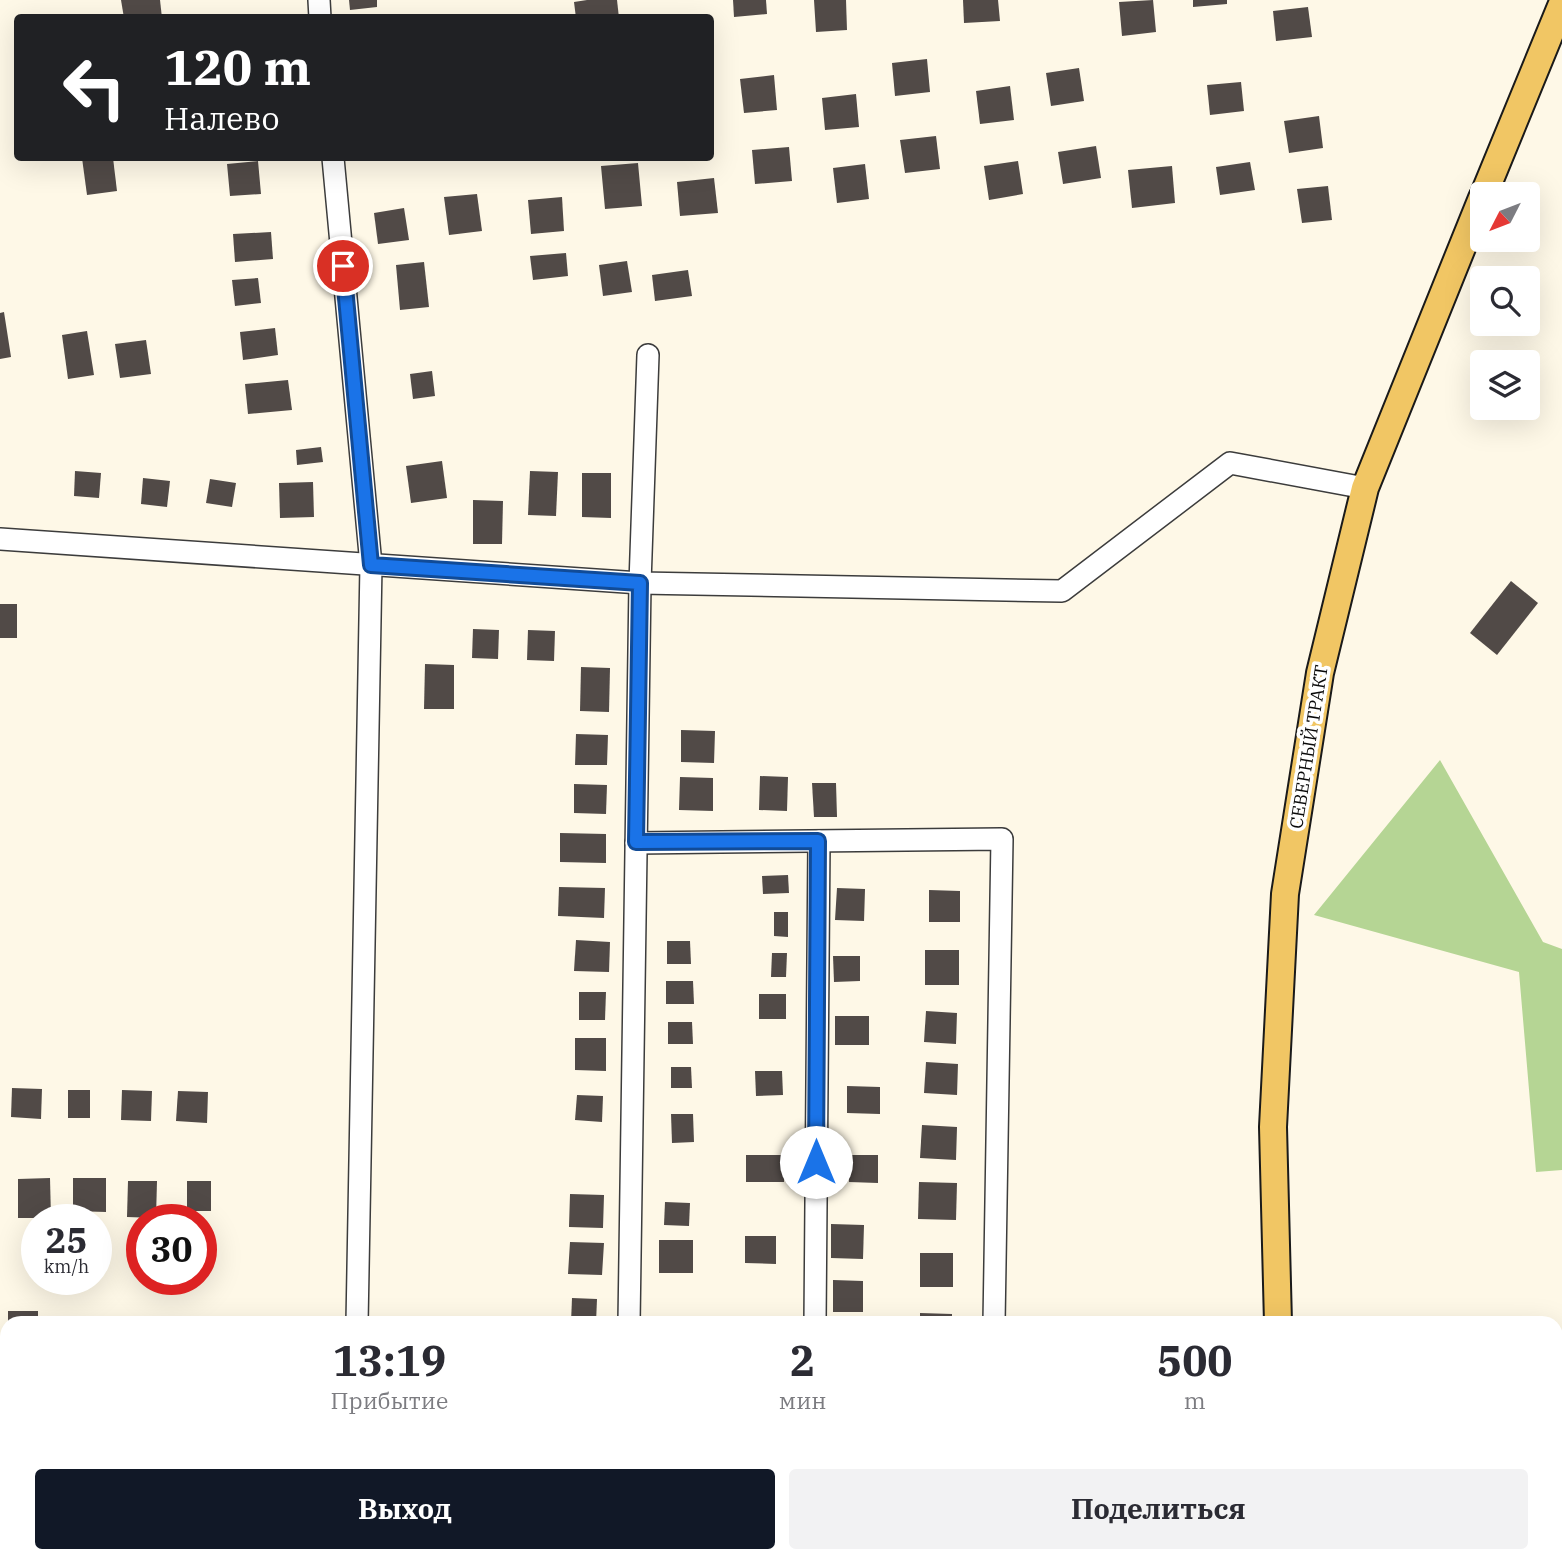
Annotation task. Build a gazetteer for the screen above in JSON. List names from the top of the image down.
{
  "streets": {
    "main road": ["СЕВЕРНЫЙ ТРАКТ"]
  },
  "north": "bottom left",
  "page": {
    "turn": ["120 m", "Налево"],
    "speed": "25 km/h",
    "limit": "30",
    "eta": [
      "13:19",
      "Прибытие",
      "2",
      "мин",
      "500",
      "m"
    ],
    "buttons": ["Выход", "Поделиться"]
  }
}
